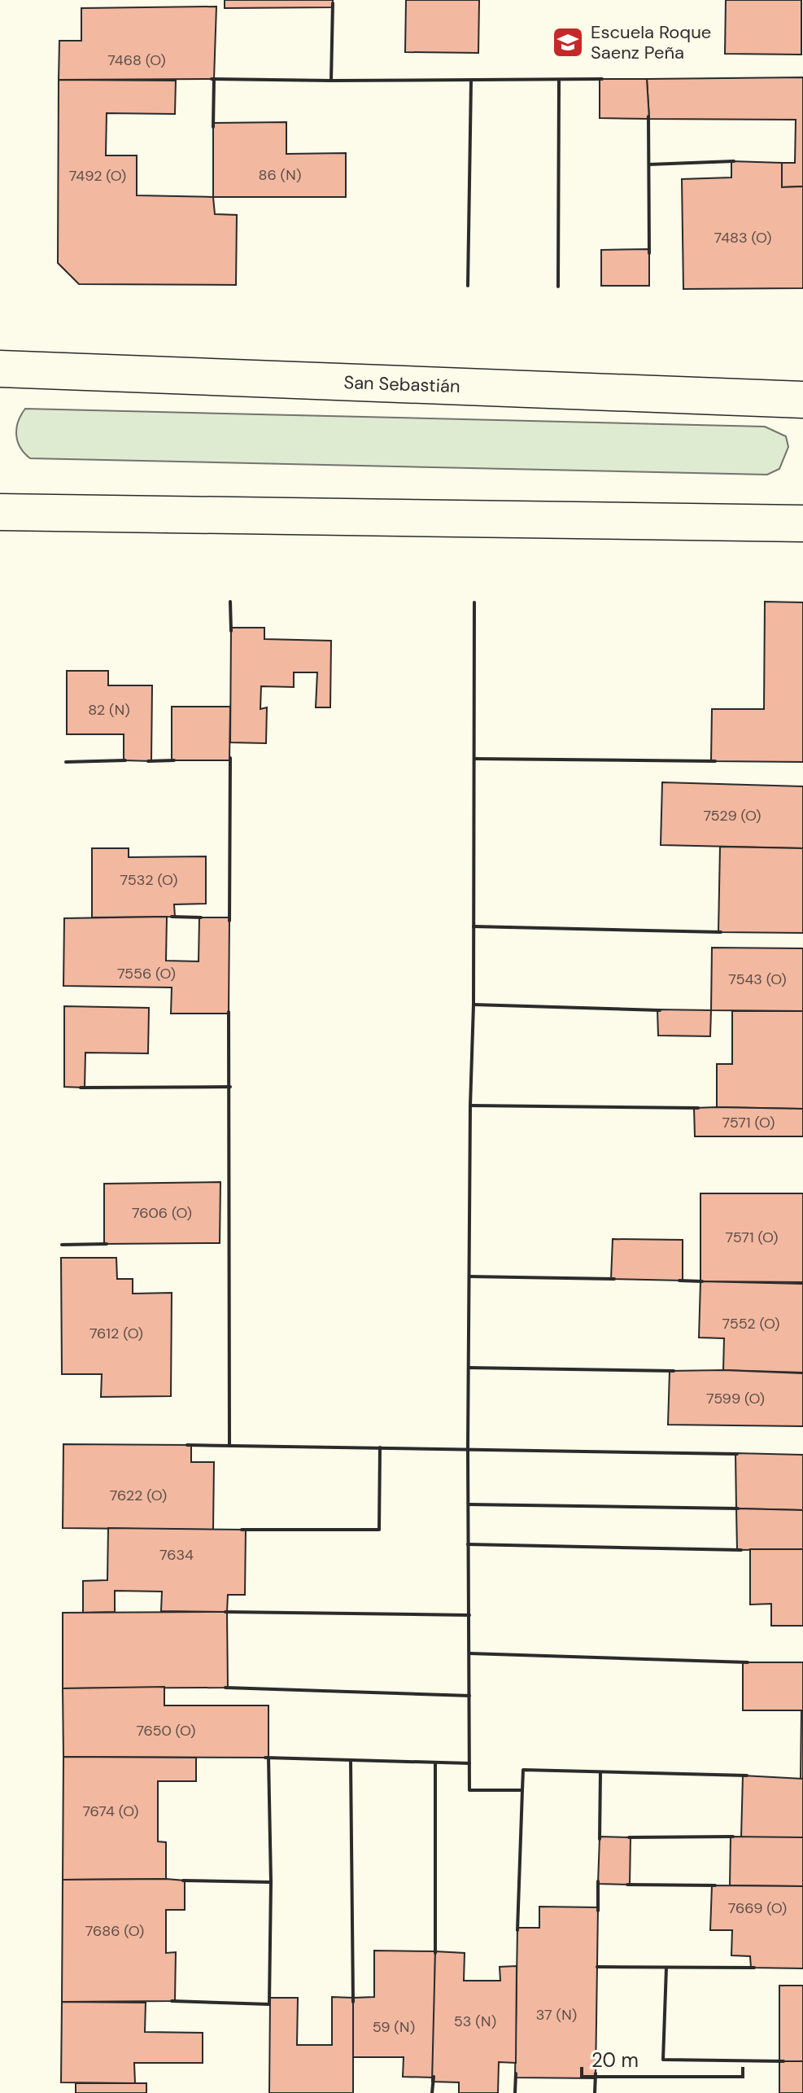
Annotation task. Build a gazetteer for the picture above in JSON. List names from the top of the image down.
{
  "streets": {
    "street": ["San Sebastián"]
  },
  "places": {
    "school or university": ["Escuela Roque Saenz Peña"]
  },
  "house_numbers": [
    "7468 (O)",
    "86 (N)",
    "7492 (O)",
    "7483 (O)",
    "82 (N)",
    "7529 (O)",
    "7532 (O)",
    "7556 (O)",
    "7543 (O)",
    "7571 (O)",
    "7606 (O)",
    "7571 (O)",
    "7552 (O)",
    "7612 (O)",
    "7599 (O)",
    "7622 (O)",
    "7634",
    "7650 (O)",
    "7674 (O)",
    "7669 (O)",
    "7686 (O)",
    "37 (N)",
    "53 (N)",
    "59 (N)"
  ],
  "scale_bar": "20 m"
}
